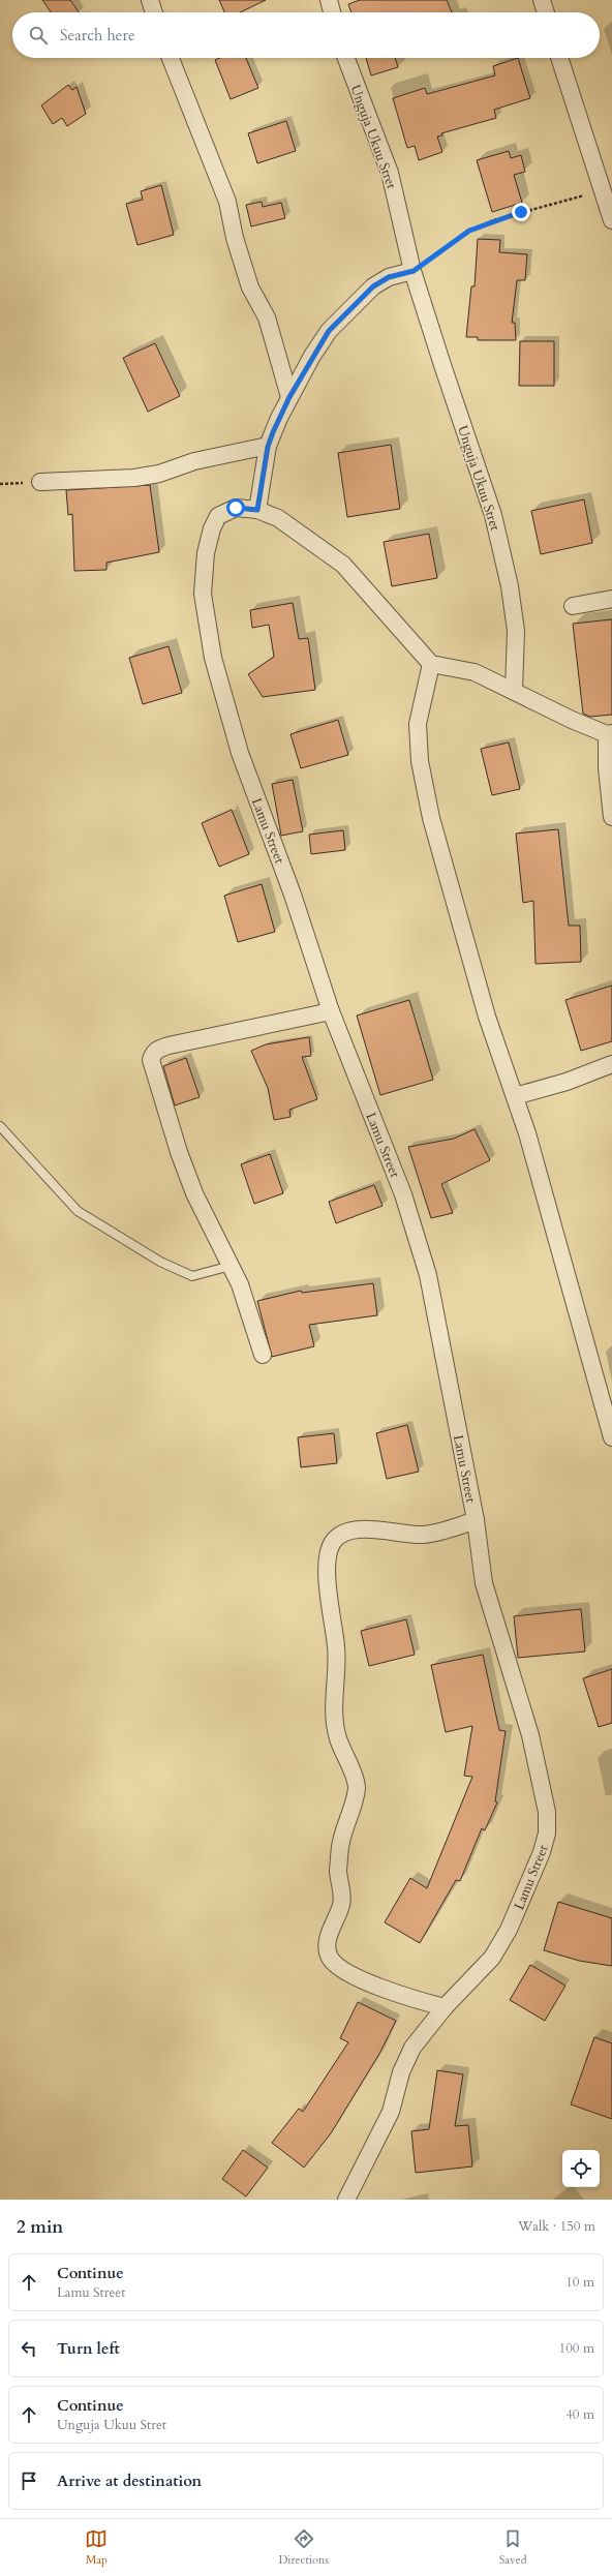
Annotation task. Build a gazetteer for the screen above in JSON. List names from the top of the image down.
{
  "streets": {
    "street": ["Unguja Ukuu Stret", "Lamu Street"]
  },
  "page": {
    "search": "Search here",
    "heading": ["2 min", "Walk · 150 m"],
    "list": [
      ["Continue", "Lamu Street", "10 m"],
      ["Turn left", "100 m"],
      ["Continue", "Unguja Ukuu Stret", "40 m"],
      "Arrive at destination"
    ],
    "nav": ["Map", "Directions", "Saved"]
  }
}
